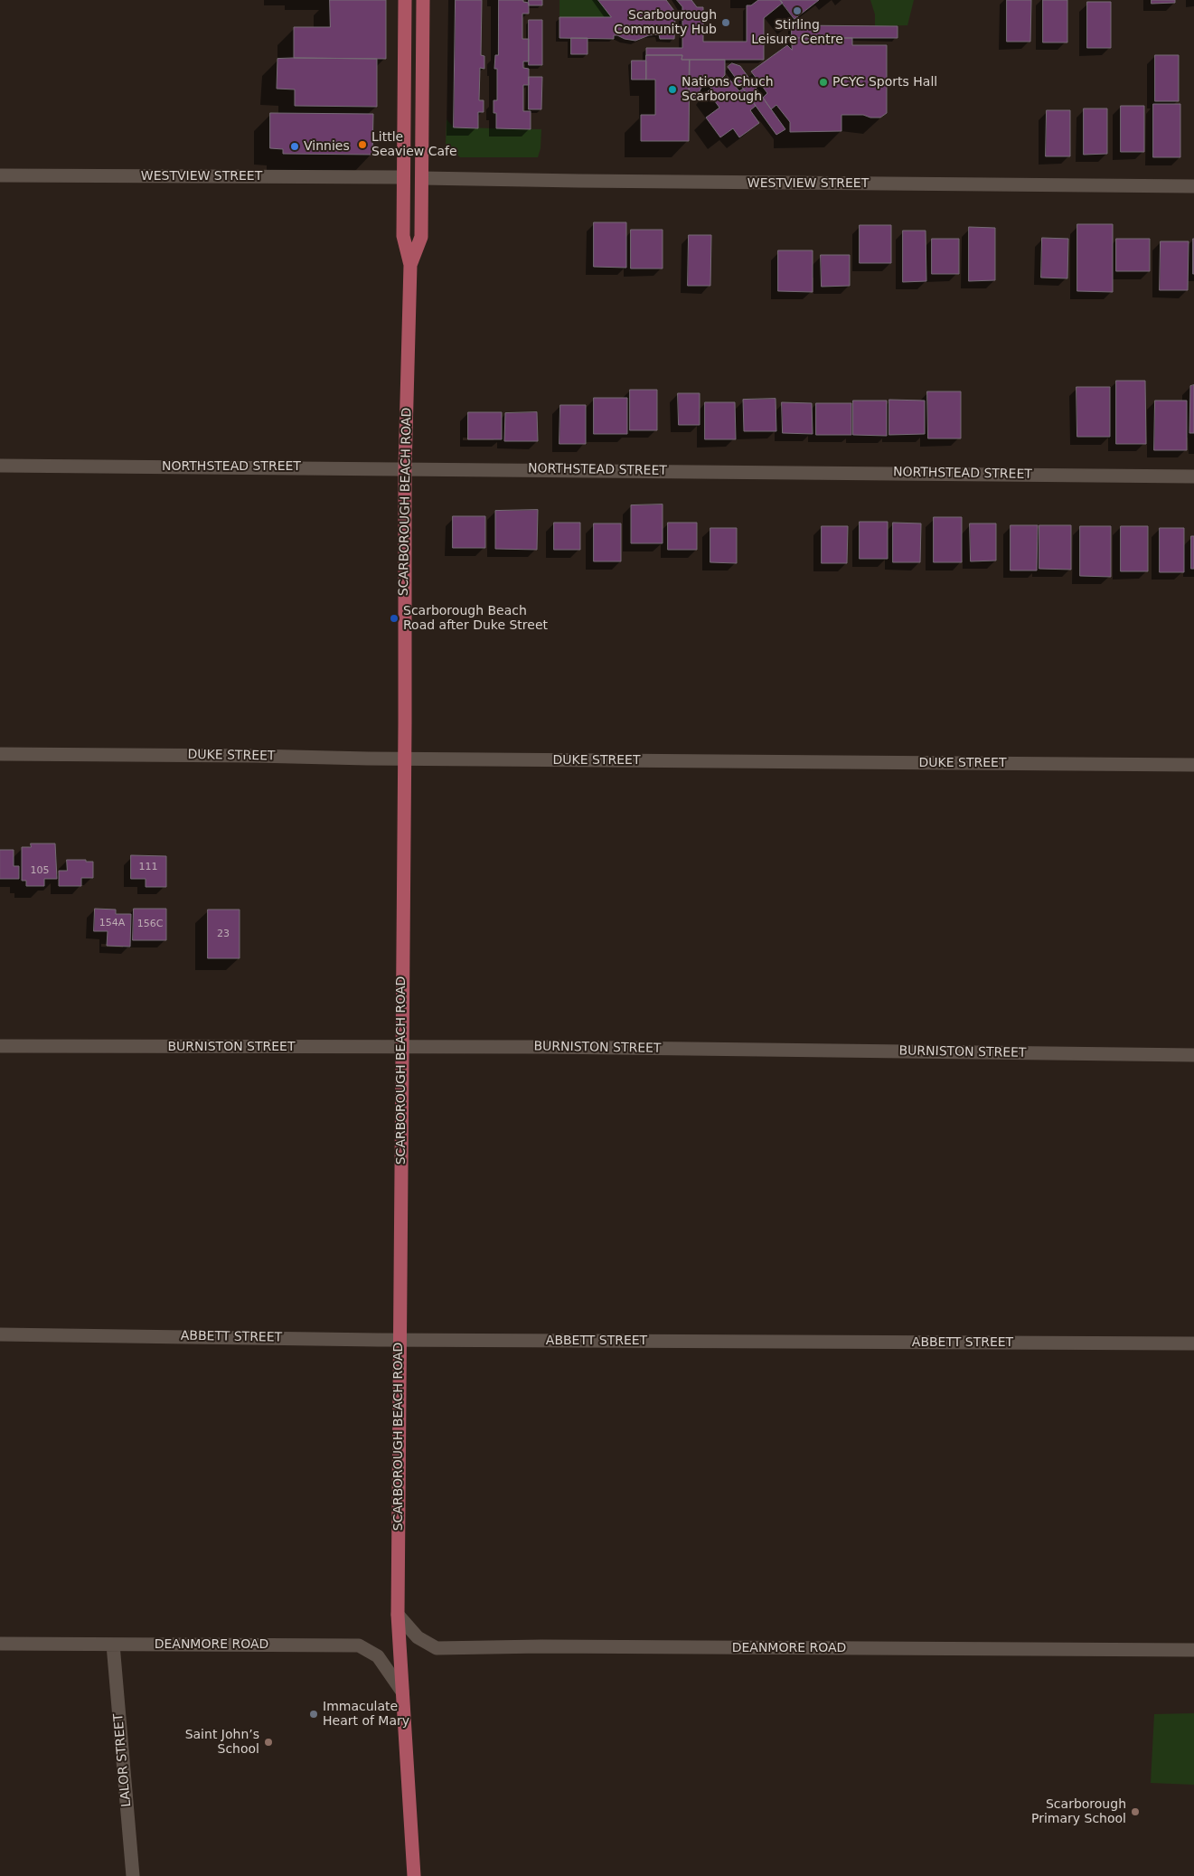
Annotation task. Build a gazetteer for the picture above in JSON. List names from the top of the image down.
{
  "streets": {
    "main road": ["SCARBOROUGH BEACH ROAD"],
    "street": [
      "WESTVIEW STREET",
      "NORTHSTEAD STREET",
      "DUKE STREET",
      "BURNISTON STREET",
      "ABBETT STREET",
      "DEANMORE ROAD",
      "LALOR STREET"
    ]
  },
  "crossings": [
    ["WESTVIEW STREET", "SCARBOROUGH BEACH ROAD"],
    ["NORTHSTEAD STREET", "SCARBOROUGH BEACH ROAD"],
    ["SCARBOROUGH BEACH ROAD", "DUKE STREET"],
    ["SCARBOROUGH BEACH ROAD", "BURNISTON STREET"],
    ["SCARBOROUGH BEACH ROAD", "ABBETT STREET"],
    ["SCARBOROUGH BEACH ROAD", "DEANMORE ROAD"],
    ["DEANMORE ROAD", "LALOR STREET"]
  ],
  "places": [
    "Stirling Leisure Centre",
    "Scarbourough Community Hub",
    "PCYC Sports Hall",
    "Nations Chuch Scarborough",
    "Little Seaview Cafe",
    "Vinnies",
    "Scarborough Beach Road after Duke Street",
    "Immaculate Heart of Mary",
    "Saint John’s School",
    "Scarborough Primary School"
  ],
  "house_numbers": [
    "111",
    "105",
    "154A",
    "156C",
    "23"
  ]
}
